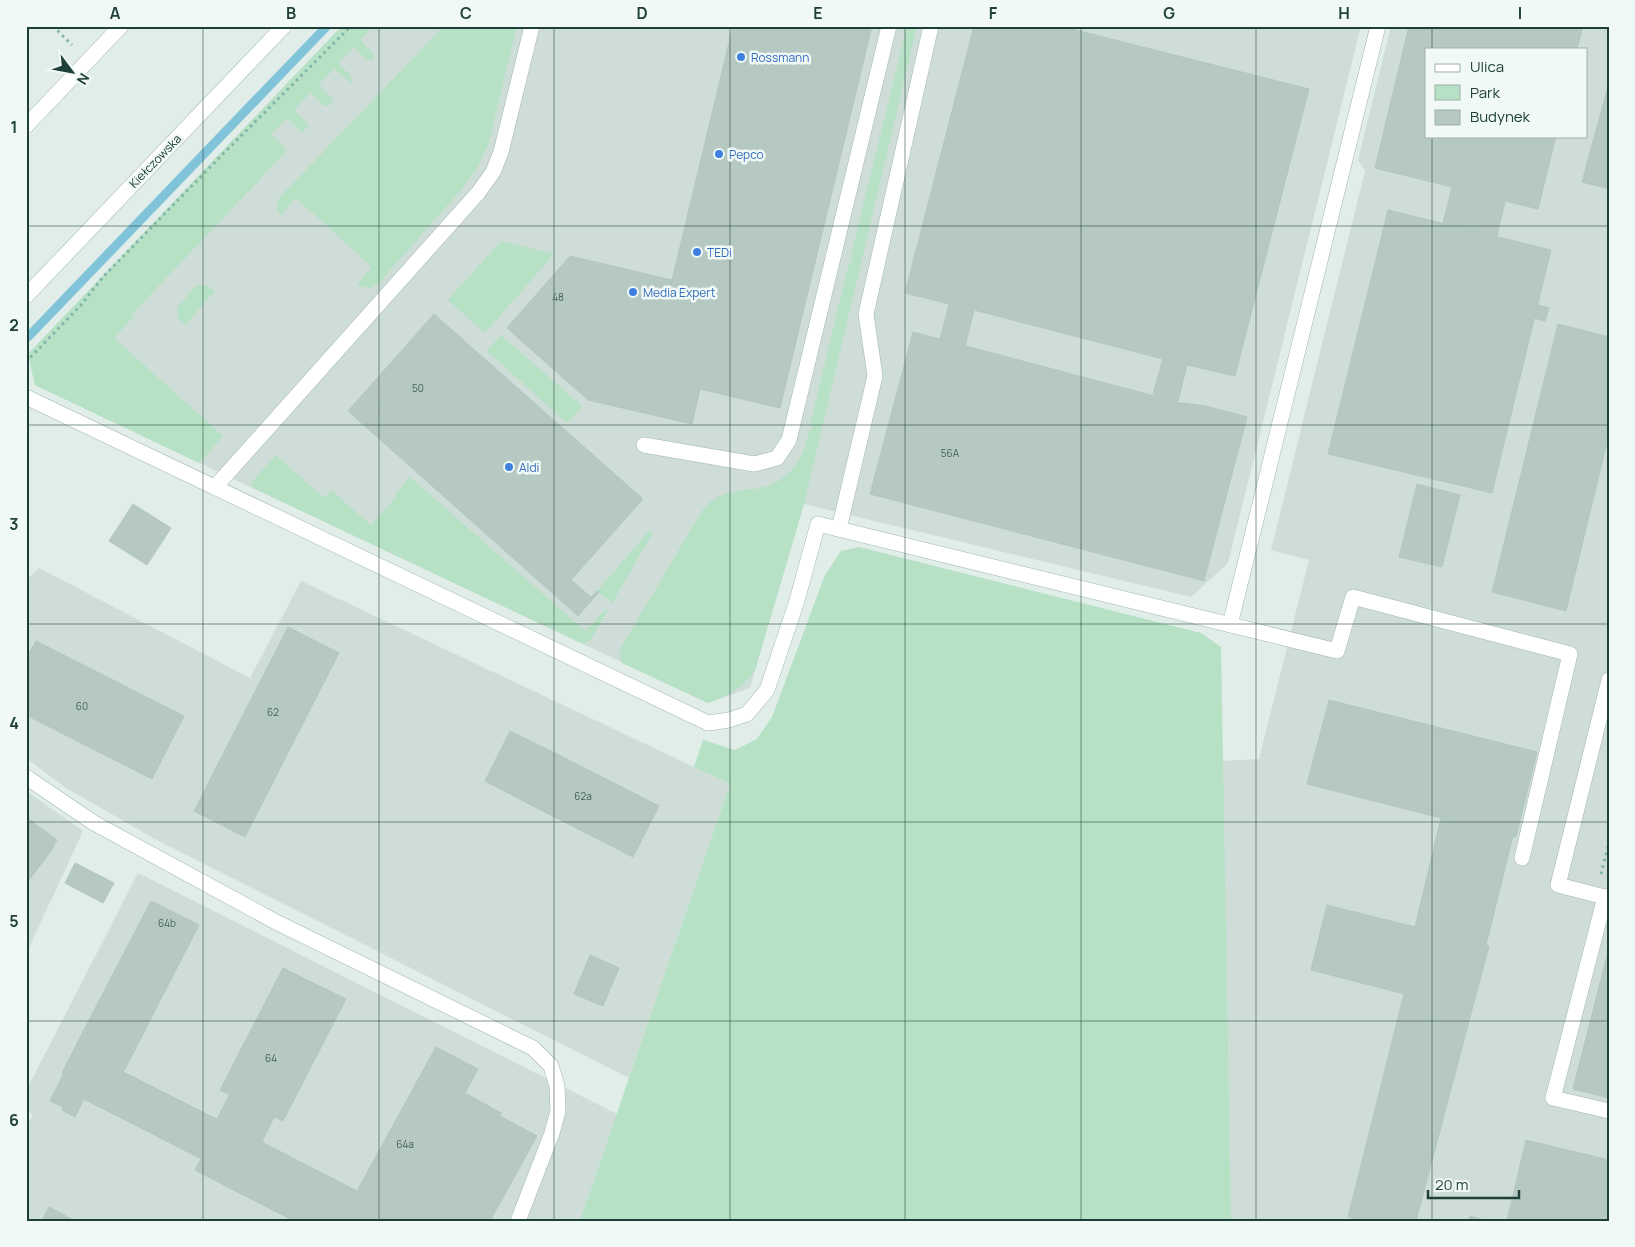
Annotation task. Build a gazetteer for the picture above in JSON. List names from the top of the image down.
{
  "streets": {
    "street": ["Kiełczowska"]
  },
  "places": [
    "Rossmann",
    "Pepco",
    "TEDi",
    "Media Expert",
    "Aldi"
  ],
  "house_numbers": [
    "48",
    "50",
    "56A",
    "60",
    "62",
    "62a",
    "64b",
    "64",
    "64a"
  ],
  "legend": ["Ulica", "Park", "Budynek"],
  "scale_bar": "20 m",
  "north": "bottom right",
  "grid": {
    "columns": [
      "A",
      "B",
      "C",
      "D",
      "E",
      "F",
      "G",
      "H",
      "I"
    ],
    "rows": [
      "1",
      "2",
      "3",
      "4",
      "5",
      "6"
    ]
  }
}
